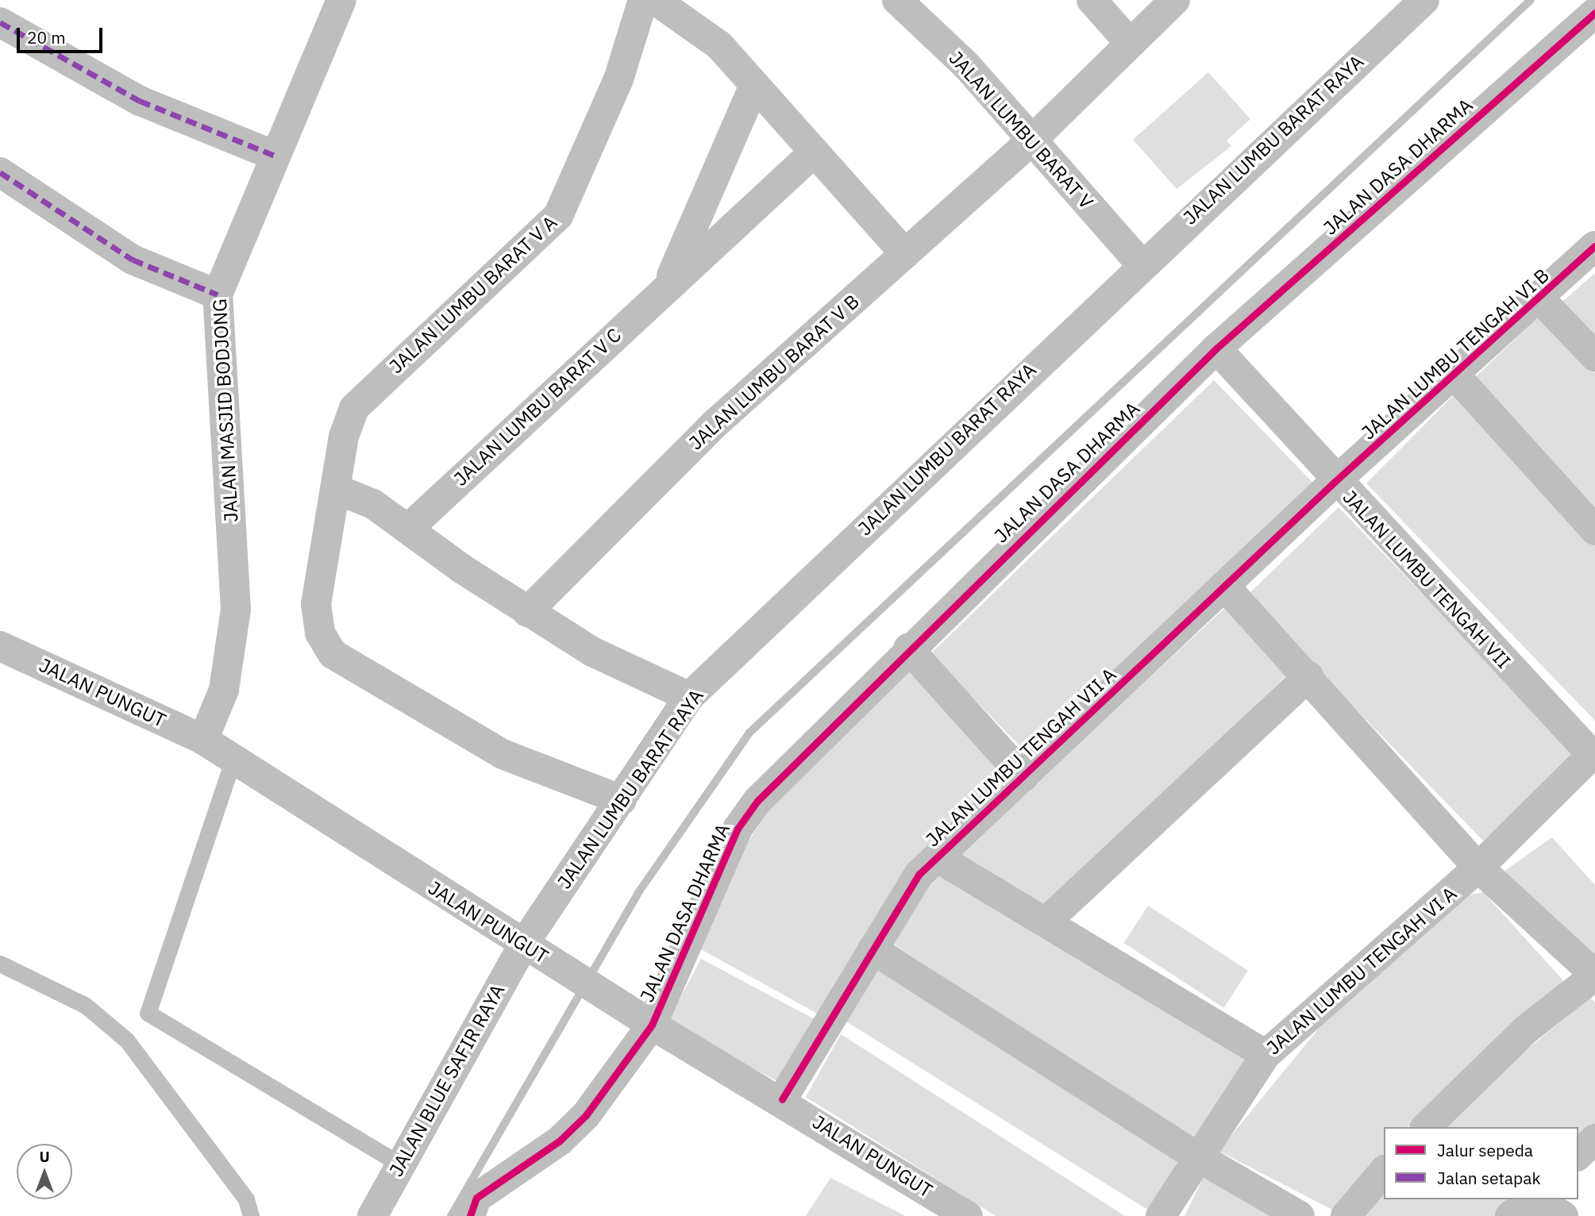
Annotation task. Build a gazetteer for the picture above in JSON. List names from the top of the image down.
{
  "streets": {
    "street": [
      "JALAN LUMBU BARAT V",
      "JALAN LUMBU BARAT RAYA",
      "JALAN DASA DHARMA",
      "JALAN LUMBU BARAT V A",
      "JALAN LUMBU TENGAH VI B",
      "JALAN LUMBU BARAT V B",
      "JALAN LUMBU BARAT V C",
      "JALAN MASJID BODJONG",
      "JALAN LUMBU TENGAH VII",
      "JALAN PUNGUT",
      "JALAN LUMBU TENGAH VII A",
      "JALAN LUMBU TENGAH VI A",
      "JALAN BLUE SAFIR RAYA"
    ]
  },
  "crossings": [
    ["JALAN LUMBU BARAT V", "JALAN LUMBU BARAT RAYA"],
    ["JALAN LUMBU BARAT V", "JALAN LUMBU BARAT V B"],
    ["JALAN LUMBU BARAT RAYA", "JALAN LUMBU BARAT V A"],
    ["JALAN LUMBU BARAT RAYA", "JALAN PUNGUT"],
    ["JALAN LUMBU BARAT RAYA", "JALAN BLUE SAFIR RAYA"],
    ["JALAN DASA DHARMA", "JALAN LUMBU TENGAH VII"],
    ["JALAN DASA DHARMA", "JALAN PUNGUT"],
    ["JALAN LUMBU TENGAH VI B", "JALAN LUMBU TENGAH VII"],
    ["JALAN LUMBU TENGAH VI B", "JALAN LUMBU TENGAH VII A"],
    ["JALAN MASJID BODJONG", "JALAN PUNGUT"],
    ["JALAN LUMBU TENGAH VII", "JALAN LUMBU TENGAH VII A"],
    ["JALAN LUMBU TENGAH VII", "JALAN LUMBU TENGAH VI A"],
    ["JALAN PUNGUT", "JALAN LUMBU TENGAH VII A"],
    ["JALAN PUNGUT", "JALAN BLUE SAFIR RAYA"]
  ],
  "legend": ["Jalur sepeda", "Jalan setapak"],
  "scale_bar": "20 m",
  "north": "top"
}
